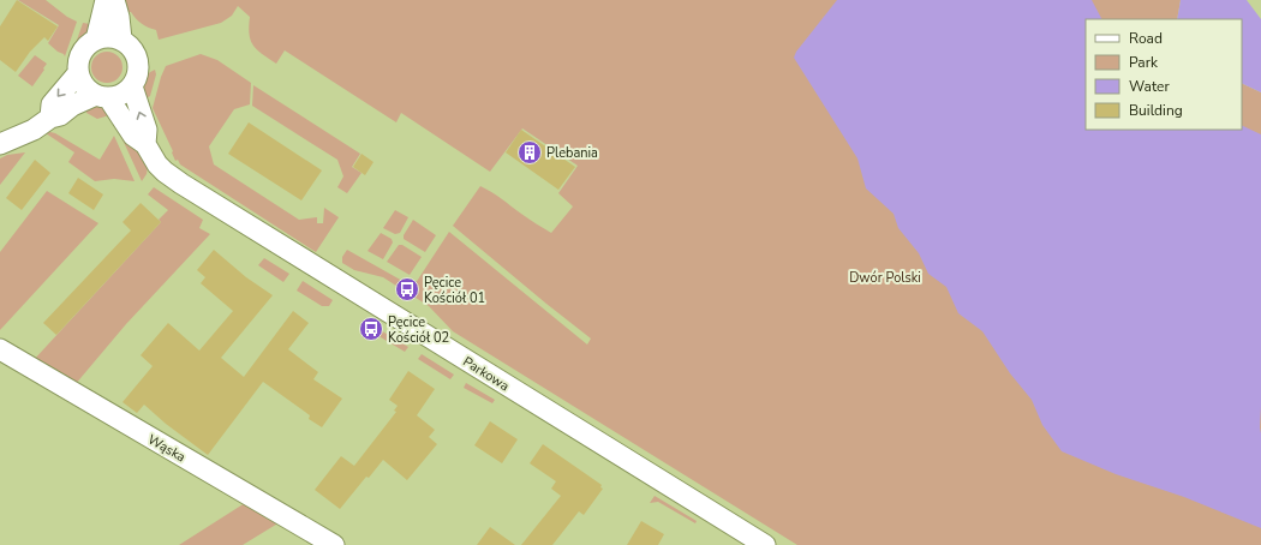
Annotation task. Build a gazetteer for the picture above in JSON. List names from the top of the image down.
{
  "streets": {
    "street": ["Parkowa", "Wąska"]
  },
  "parks": ["Dwór Polski"],
  "places": {
    "building": ["Plebania"],
    "bus stop": ["Pęcice Kościół 01", "Pęcice Kościół 02"]
  },
  "legend": [
    "Road",
    "Park",
    "Water",
    "Building"
  ]
}
